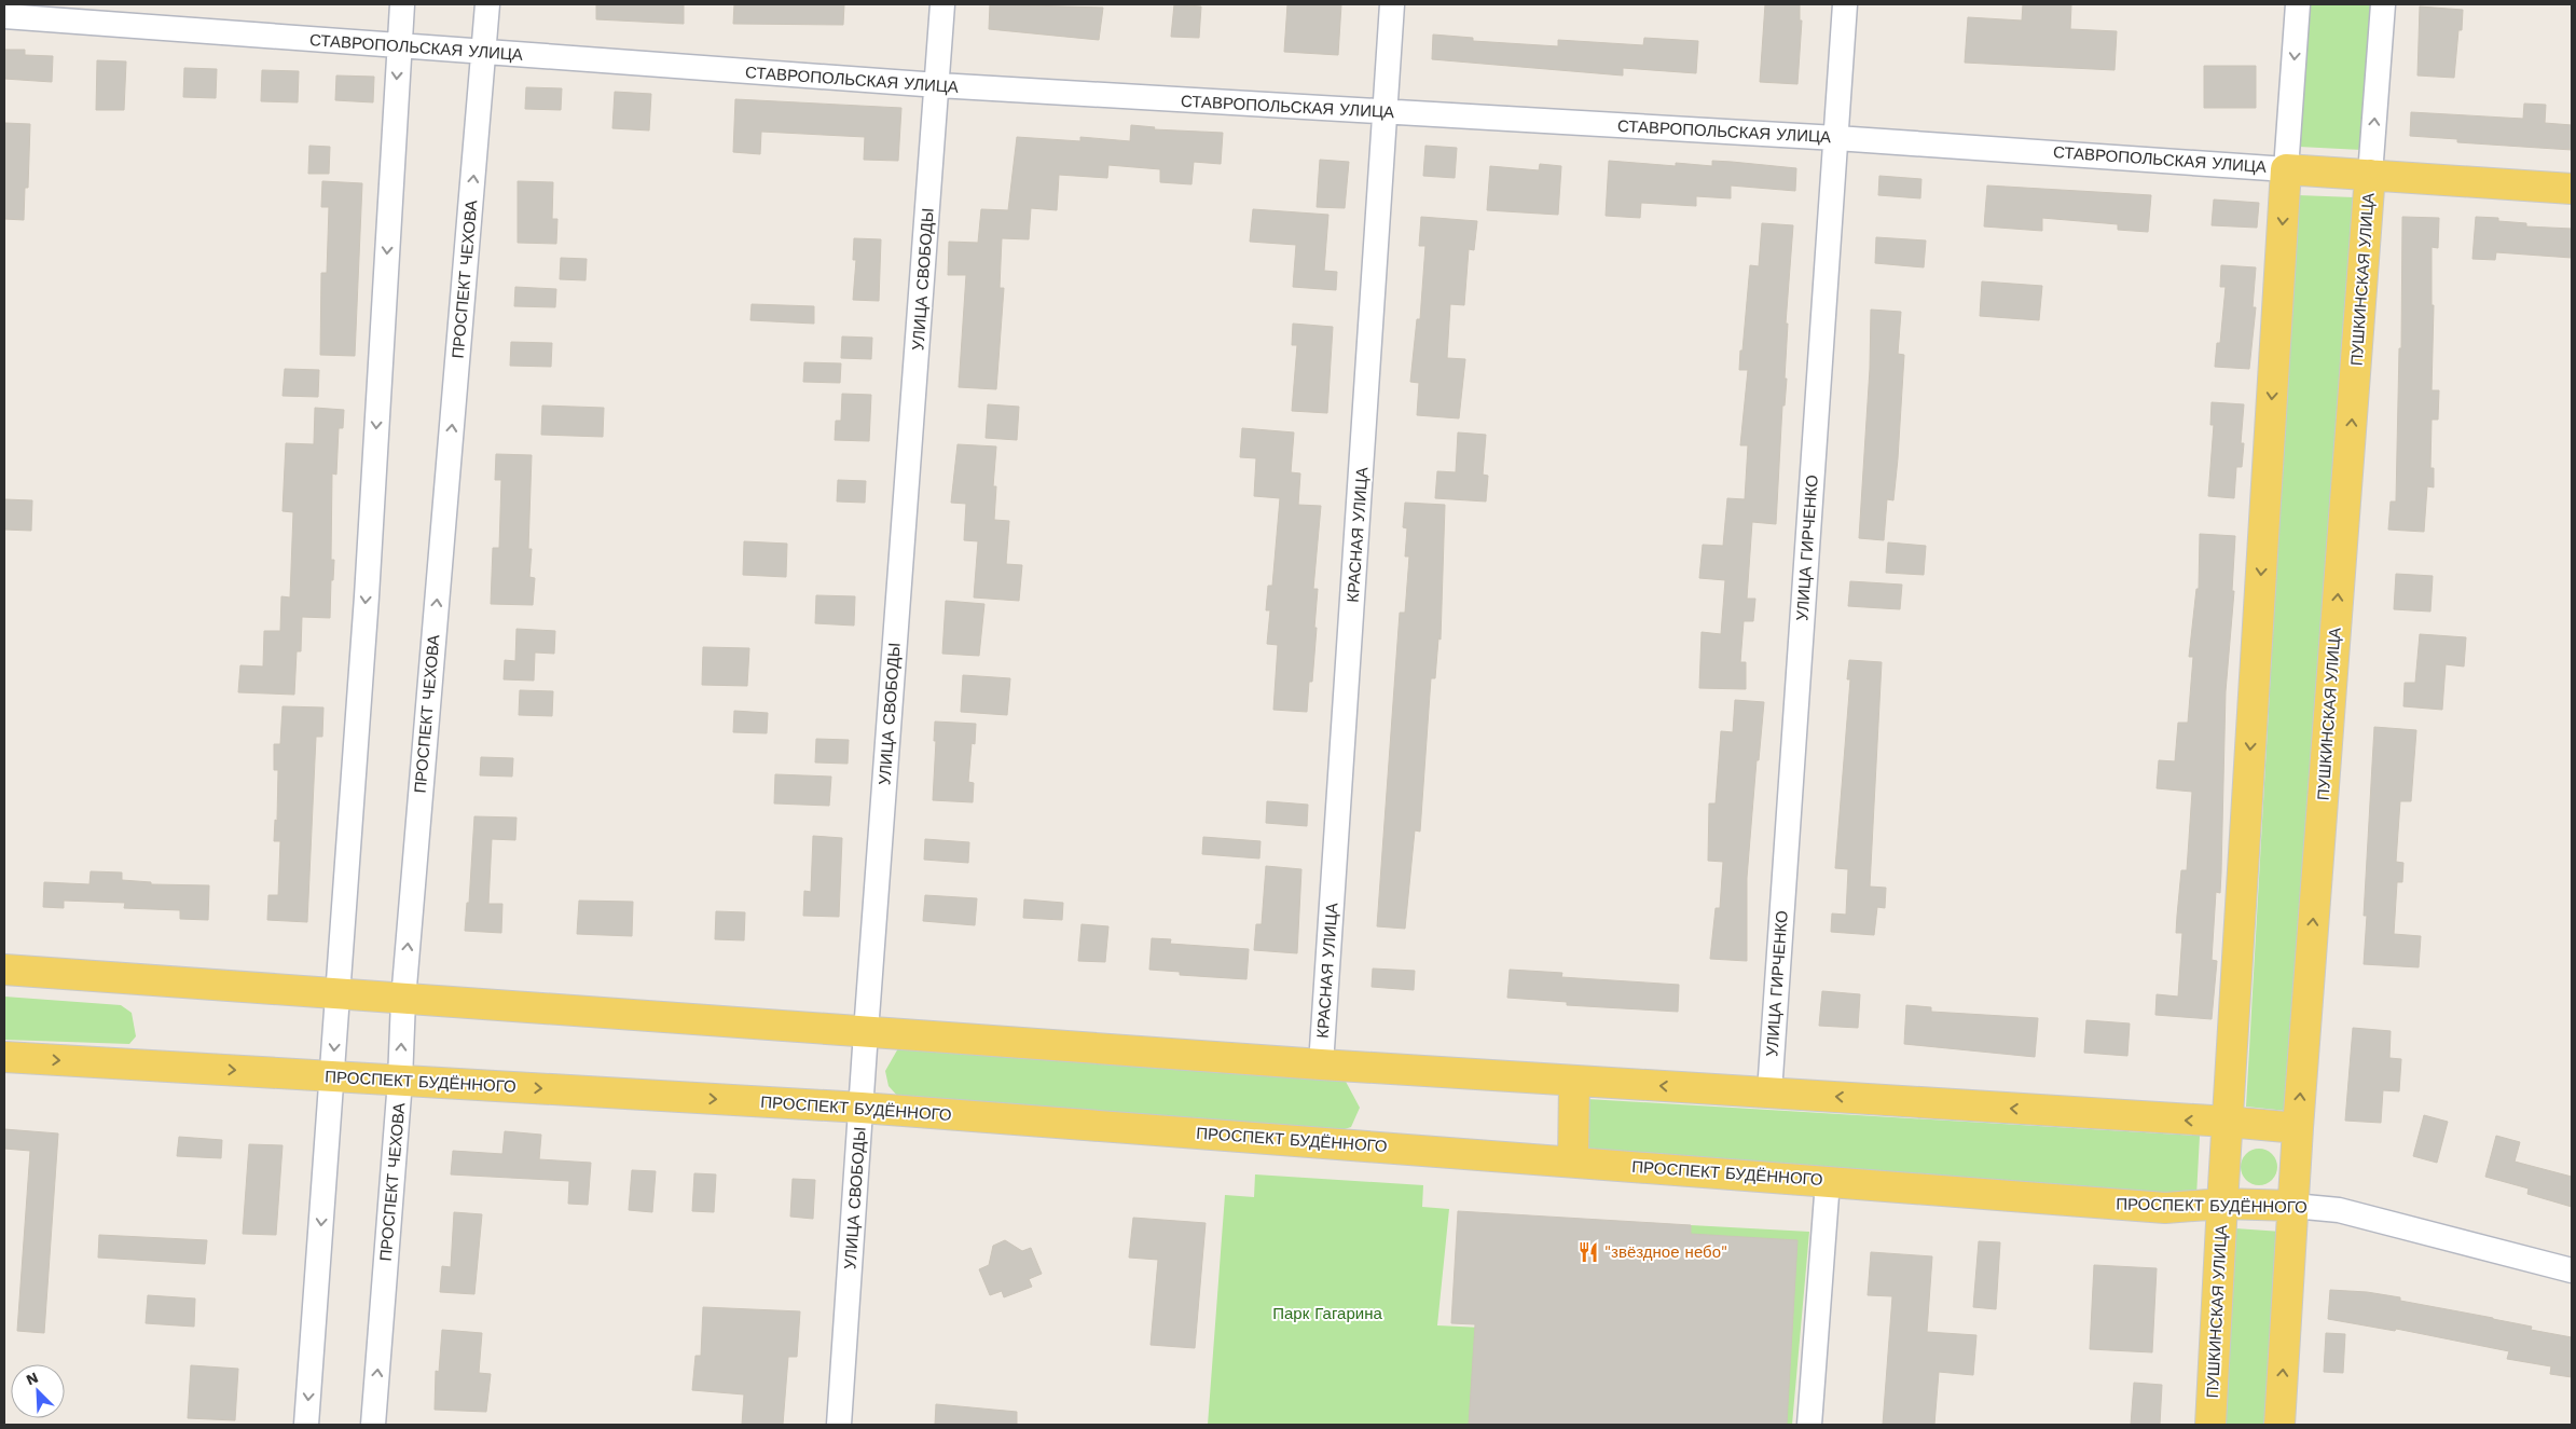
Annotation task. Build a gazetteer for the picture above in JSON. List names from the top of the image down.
{
  "streets": {
    "main road": ["СТАВРОПОЛЬСКАЯ УЛИЦА", "ПУШКИНСКАЯ УЛИЦА", "ПРОСПЕКТ БУДЁННОГО"],
    "street": [
      "ПРОСПЕКТ ЧЕХОВА",
      "УЛИЦА СВОБОДЫ",
      "КРАСНАЯ УЛИЦА",
      "УЛИЦА ГИРЧЕНКО"
    ]
  },
  "crossings": [
    ["СТАВРОПОЛЬСКАЯ УЛИЦА", "ПРОСПЕКТ ЧЕХОВА"],
    ["СТАВРОПОЛЬСКАЯ УЛИЦА", "УЛИЦА СВОБОДЫ"],
    ["СТАВРОПОЛЬСКАЯ УЛИЦА", "ПУШКИНСКАЯ УЛИЦА"],
    ["СТАВРОПОЛЬСКАЯ УЛИЦА", "КРАСНАЯ УЛИЦА"],
    ["СТАВРОПОЛЬСКАЯ УЛИЦА", "УЛИЦА ГИРЧЕНКО"],
    ["ПРОСПЕКТ ЧЕХОВА", "ПРОСПЕКТ БУДЁННОГО"],
    ["УЛИЦА СВОБОДЫ", "ПРОСПЕКТ БУДЁННОГО"],
    ["ПУШКИНСКАЯ УЛИЦА", "ПРОСПЕКТ БУДЁННОГО"]
  ],
  "parks": ["Парк Гагарина"],
  "places": {
    "restaurant": ["\"звёздное небо\""]
  },
  "north": "top left"
}
